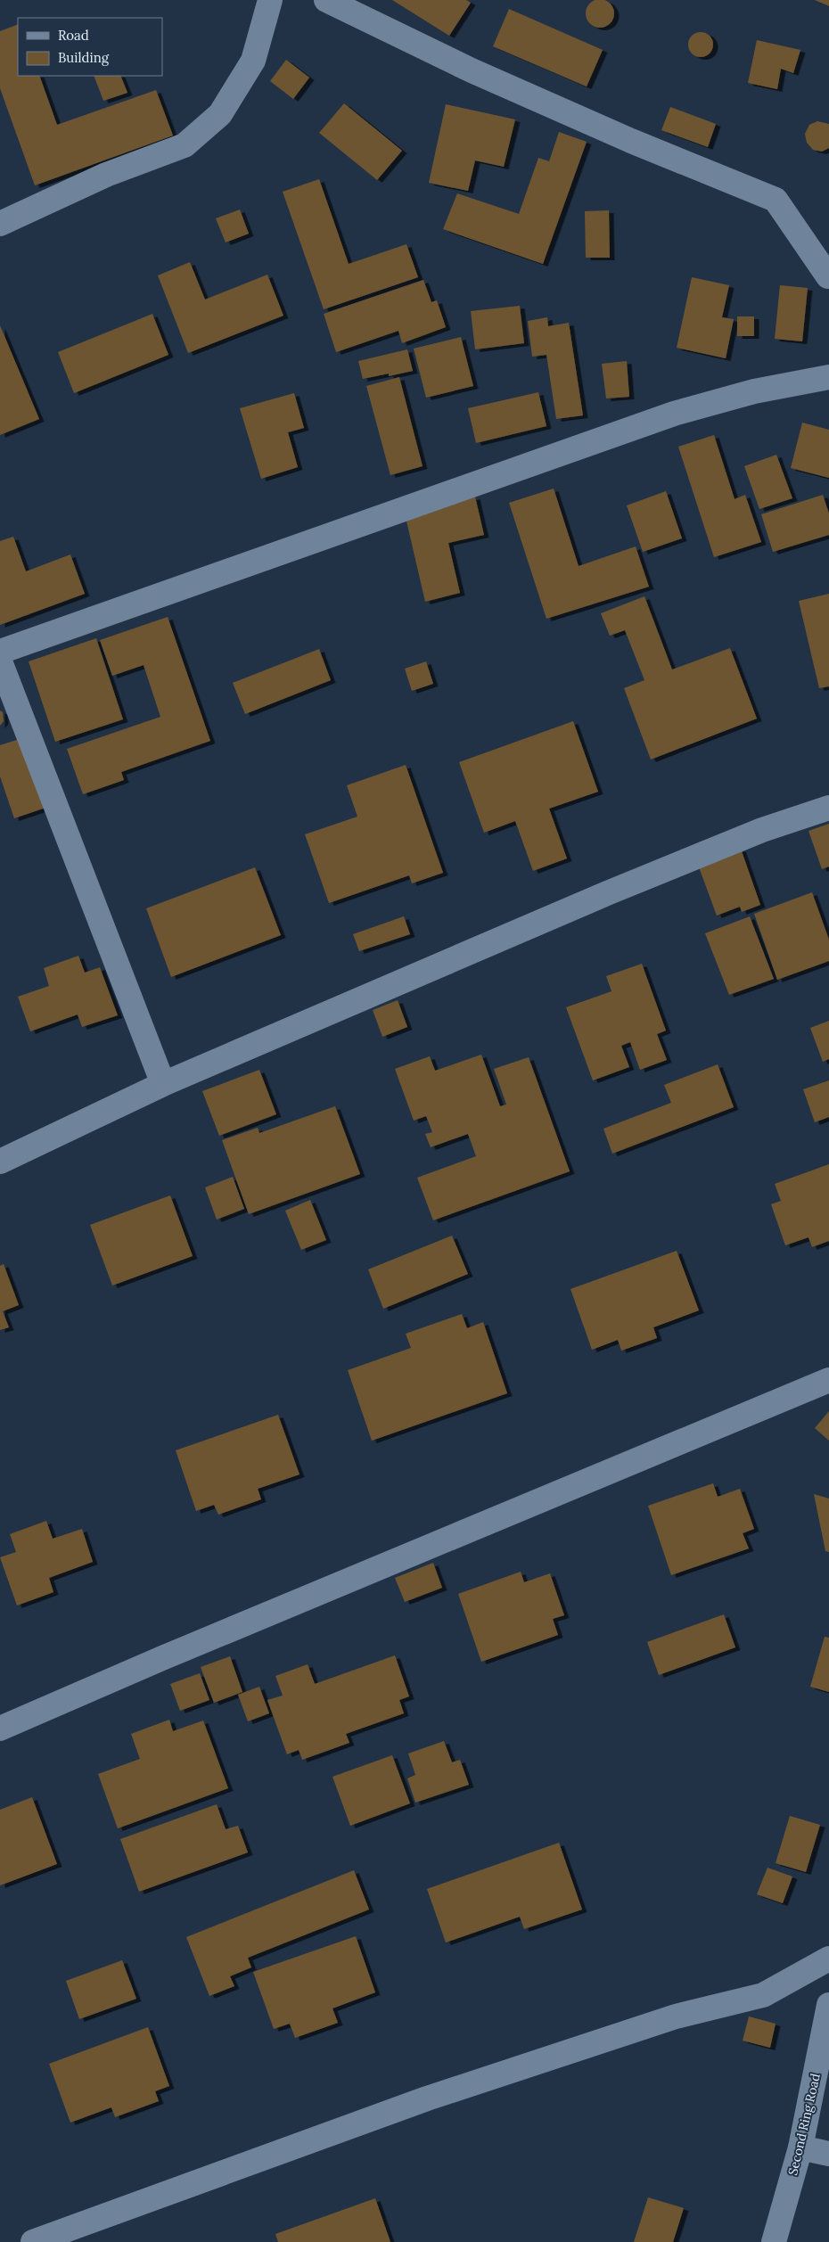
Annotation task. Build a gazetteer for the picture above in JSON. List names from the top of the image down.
{
  "streets": {
    "street": ["Second Ring Road"]
  },
  "legend": ["Road", "Building"]
}
